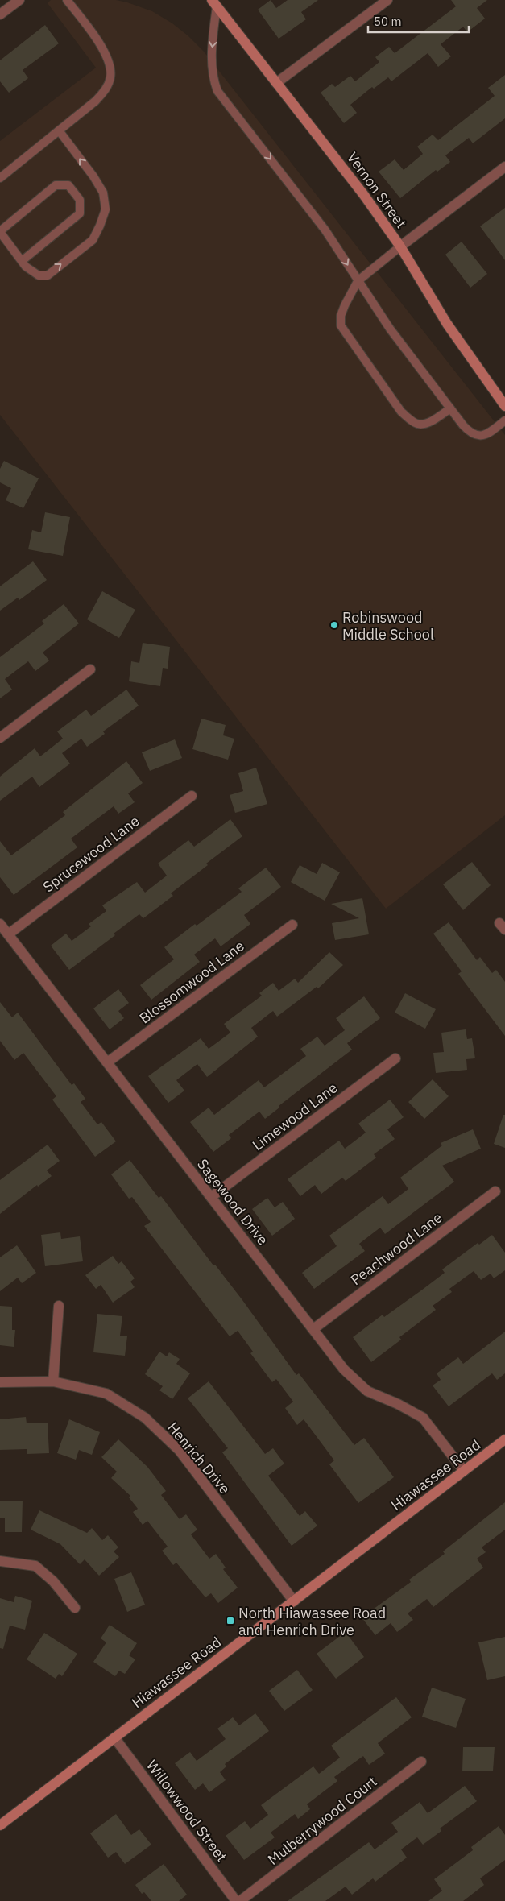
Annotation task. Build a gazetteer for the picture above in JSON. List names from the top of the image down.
{
  "streets": {
    "main road": ["Vernon Street", "Hiawassee Road"],
    "street": [
      "Sprucewood Lane",
      "Blossomwood Lane",
      "Limewood Lane",
      "Sagewood Drive",
      "Peachwood Lane",
      "Henrich Drive",
      "Willowwood Street",
      "Mulberrywood Court"
    ]
  },
  "crossings": [
    ["Sprucewood Lane", "Sagewood Drive"],
    ["Blossomwood Lane", "Sagewood Drive"],
    ["Limewood Lane", "Sagewood Drive"],
    ["Sagewood Drive", "Peachwood Lane"],
    ["Sagewood Drive", "Hiawassee Road"],
    ["Henrich Drive", "Hiawassee Road"],
    ["Hiawassee Road", "Willowwood Street"]
  ],
  "places": {
    "other": ["Robinswood Middle School"],
    "transit": ["North Hiawassee Road and Henrich Drive"]
  },
  "scale_bar": "50 m"
}
